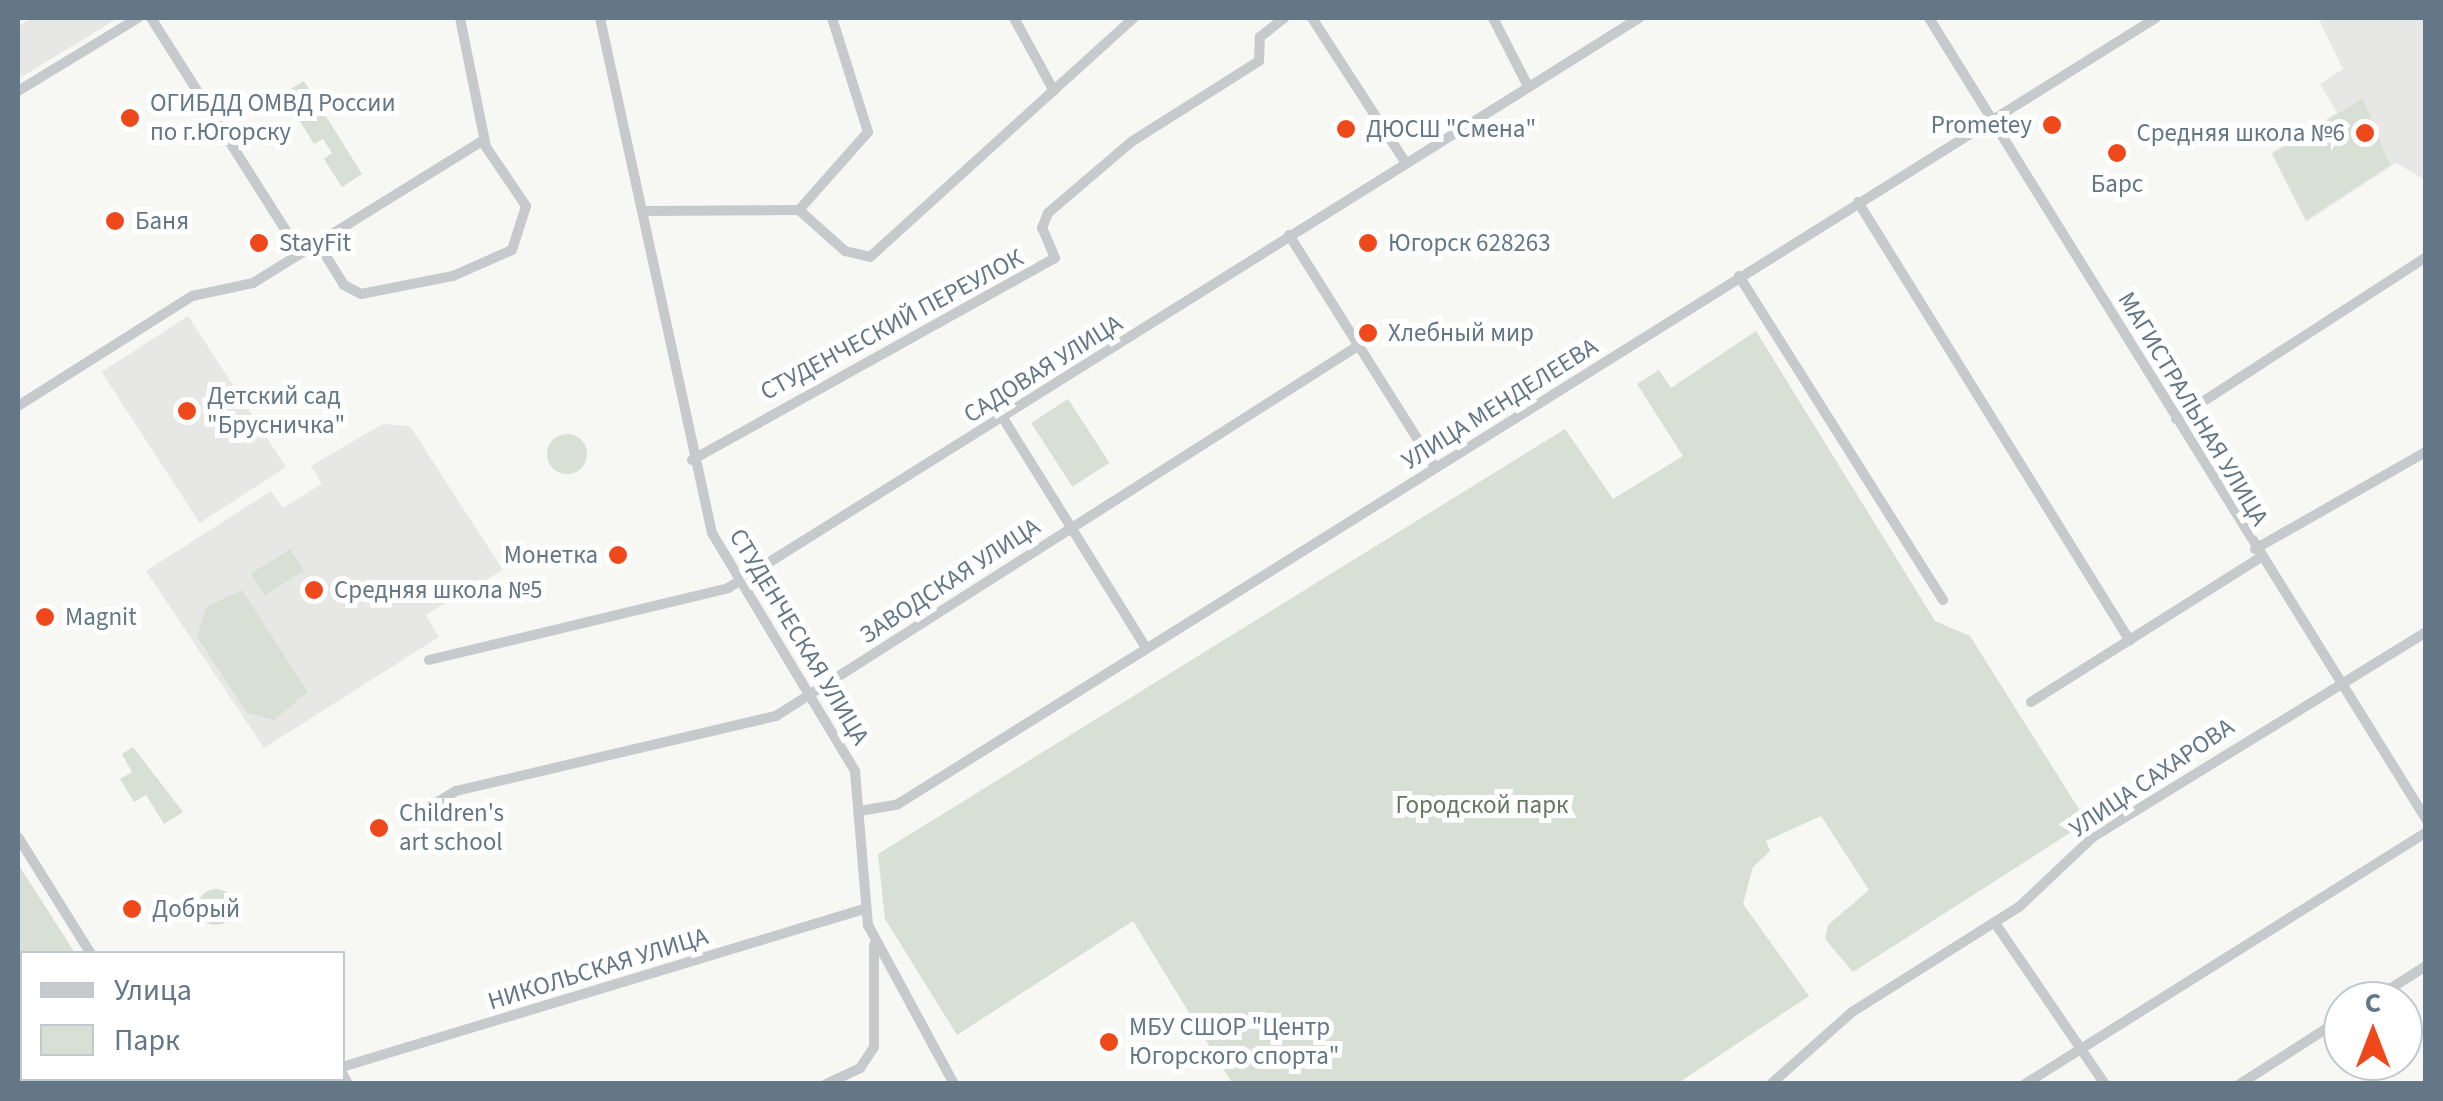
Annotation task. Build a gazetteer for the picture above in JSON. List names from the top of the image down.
{
  "streets": {
    "street": [
      "СТУДЕНЧЕСКИЙ ПЕРЕУЛОК",
      "САДОВАЯ УЛИЦА",
      "УЛИЦА МЕНДЕЛЕЕВА",
      "МАГИСТРАЛЬНАЯ УЛИЦА",
      "ЗАВОДСКАЯ УЛИЦА",
      "СТУДЕНЧЕСКАЯ УЛИЦА",
      "УЛИЦА САХАРОВА",
      "НИКОЛЬСКАЯ УЛИЦА"
    ]
  },
  "crossings": [
    ["СТУДЕНЧЕСКИЙ ПЕРЕУЛОК", "СТУДЕНЧЕСКАЯ УЛИЦА"],
    ["САДОВАЯ УЛИЦА", "СТУДЕНЧЕСКАЯ УЛИЦА"],
    ["УЛИЦА МЕНДЕЛЕЕВА", "МАГИСТРАЛЬНАЯ УЛИЦА"],
    ["УЛИЦА МЕНДЕЛЕЕВА", "СТУДЕНЧЕСКАЯ УЛИЦА"],
    ["МАГИСТРАЛЬНАЯ УЛИЦА", "УЛИЦА САХАРОВА"],
    ["ЗАВОДСКАЯ УЛИЦА", "СТУДЕНЧЕСКАЯ УЛИЦА"],
    ["СТУДЕНЧЕСКАЯ УЛИЦА", "НИКОЛЬСКАЯ УЛИЦА"]
  ],
  "parks": ["Городской парк"],
  "places": [
    "ОГИБДД ОМВД России по г.Югорску",
    "Prometey",
    "ДЮСШ \"Смена\"",
    "Средняя школа №6",
    "Барс",
    "Баня",
    "StayFit",
    "Югорск 628263",
    "Хлебный мир",
    "Детский сад \"Брусничка\"",
    "Монетка",
    "Средняя школа №5",
    "Magnit",
    "Children's art school",
    "Добрый",
    "МБУ СШОР \"Центр Югорского спорта\""
  ],
  "legend": ["Улица", "Парк"],
  "north": "top"
}
